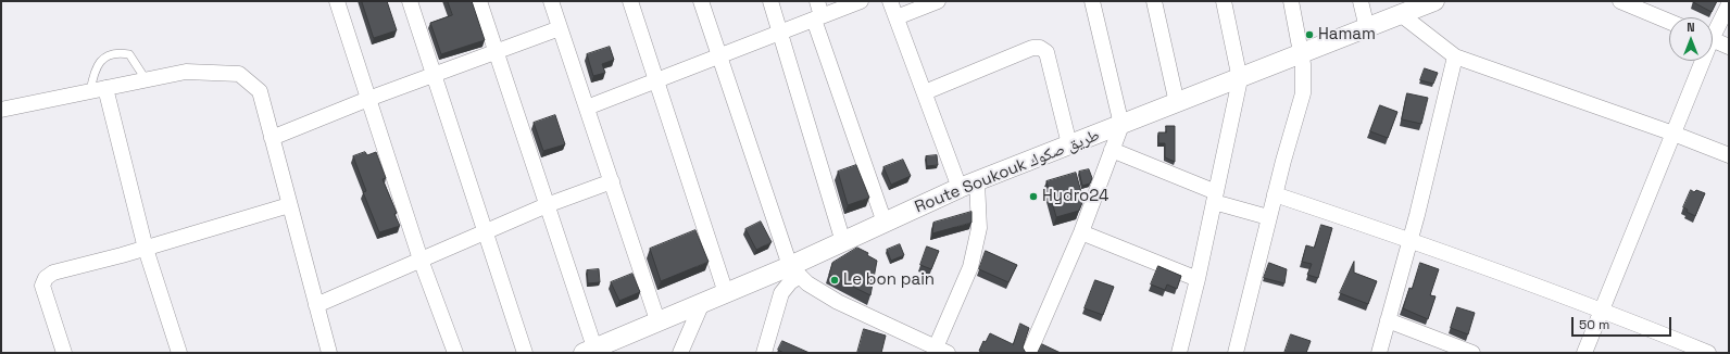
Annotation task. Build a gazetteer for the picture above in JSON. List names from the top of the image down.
{
  "streets": {
    "street": ["Route Soukouk طريق صكوك"]
  },
  "places": ["Hamam", "Hydro24", "Le bon pain"],
  "scale_bar": "50 m",
  "north": "top"
}
